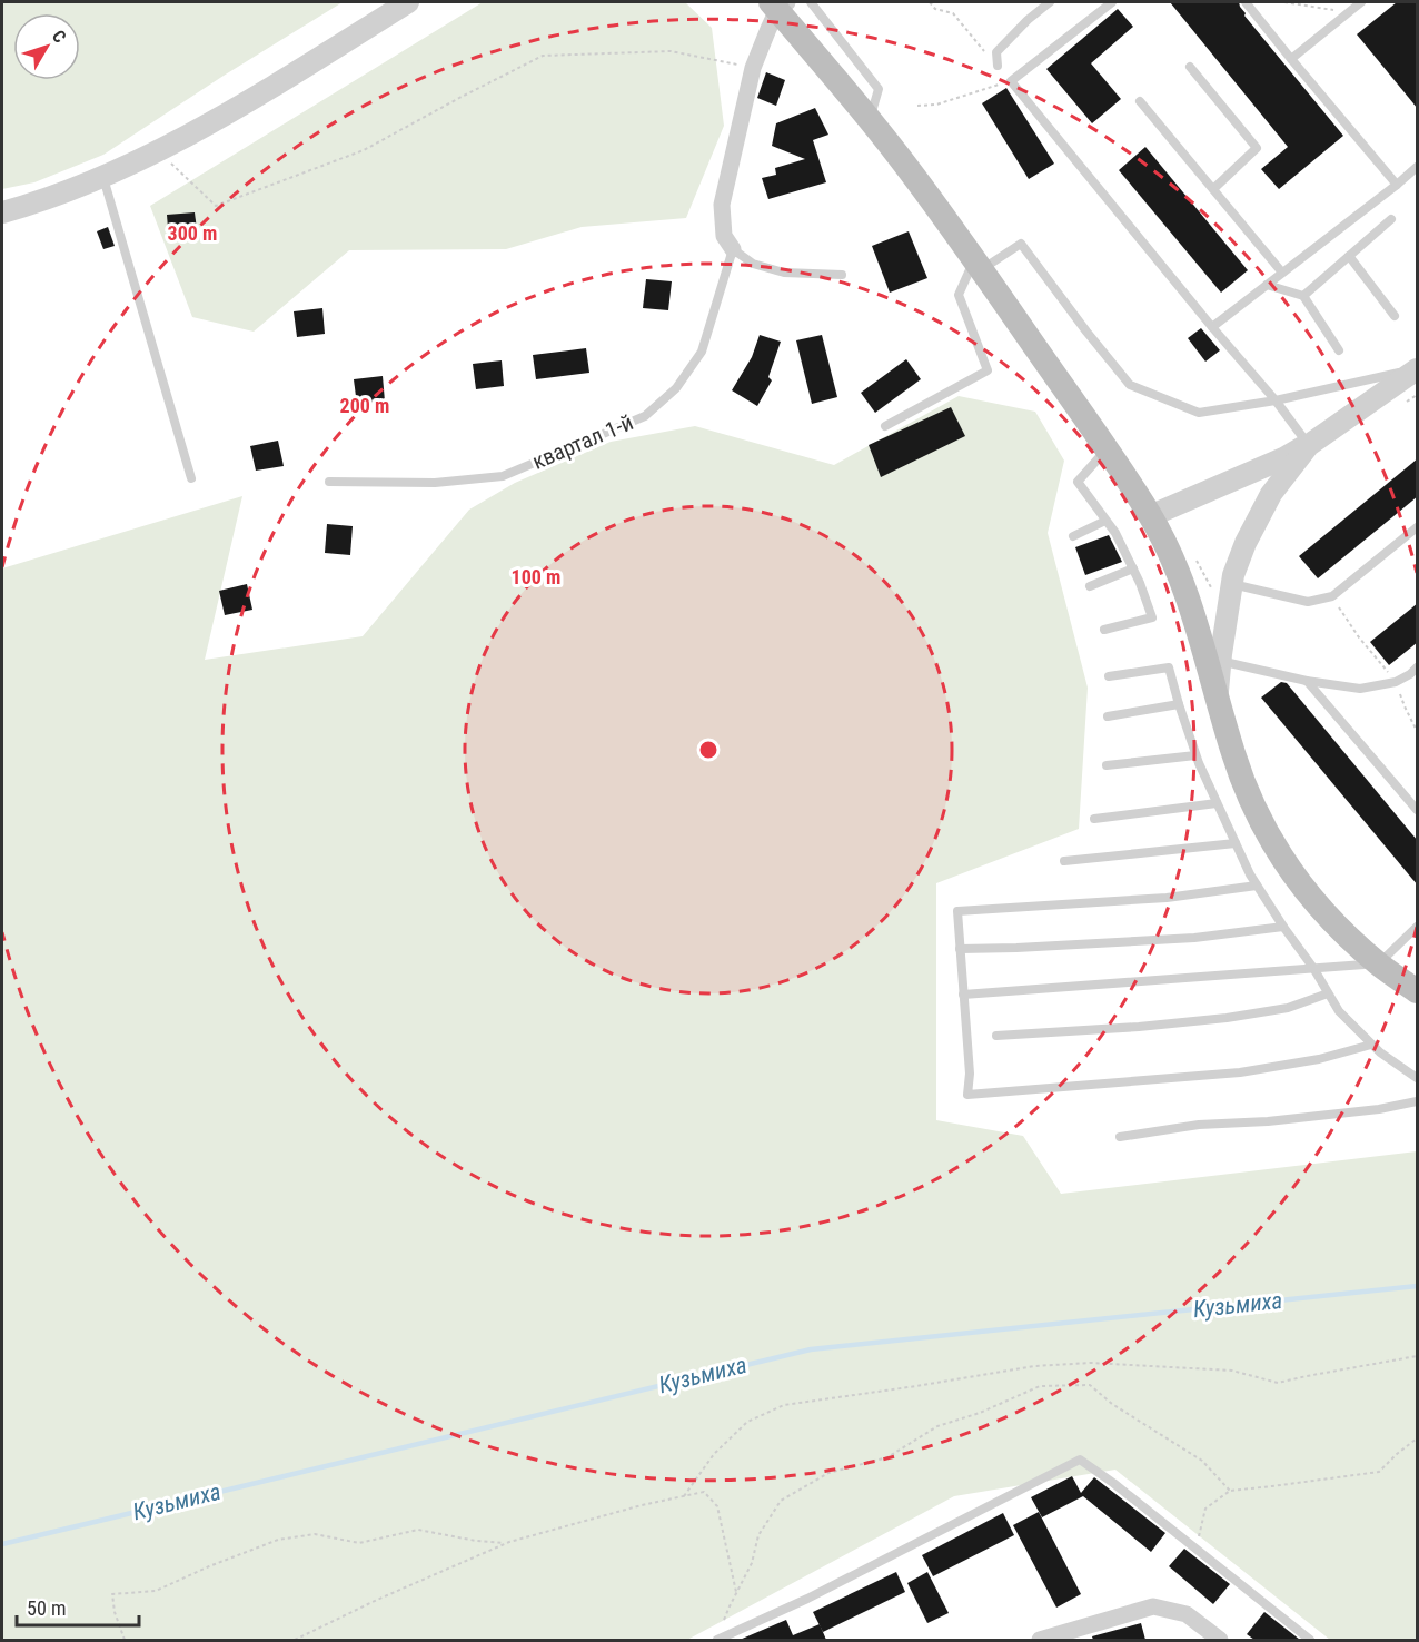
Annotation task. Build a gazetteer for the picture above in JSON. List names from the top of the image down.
{
  "streets": {
    "lane": ["квартал 1-й"]
  },
  "water": ["Кузьмиха"],
  "scale_bar": "50 m",
  "north": "top right",
  "rings": ["300 m", "200 m", "100 m"]
}
